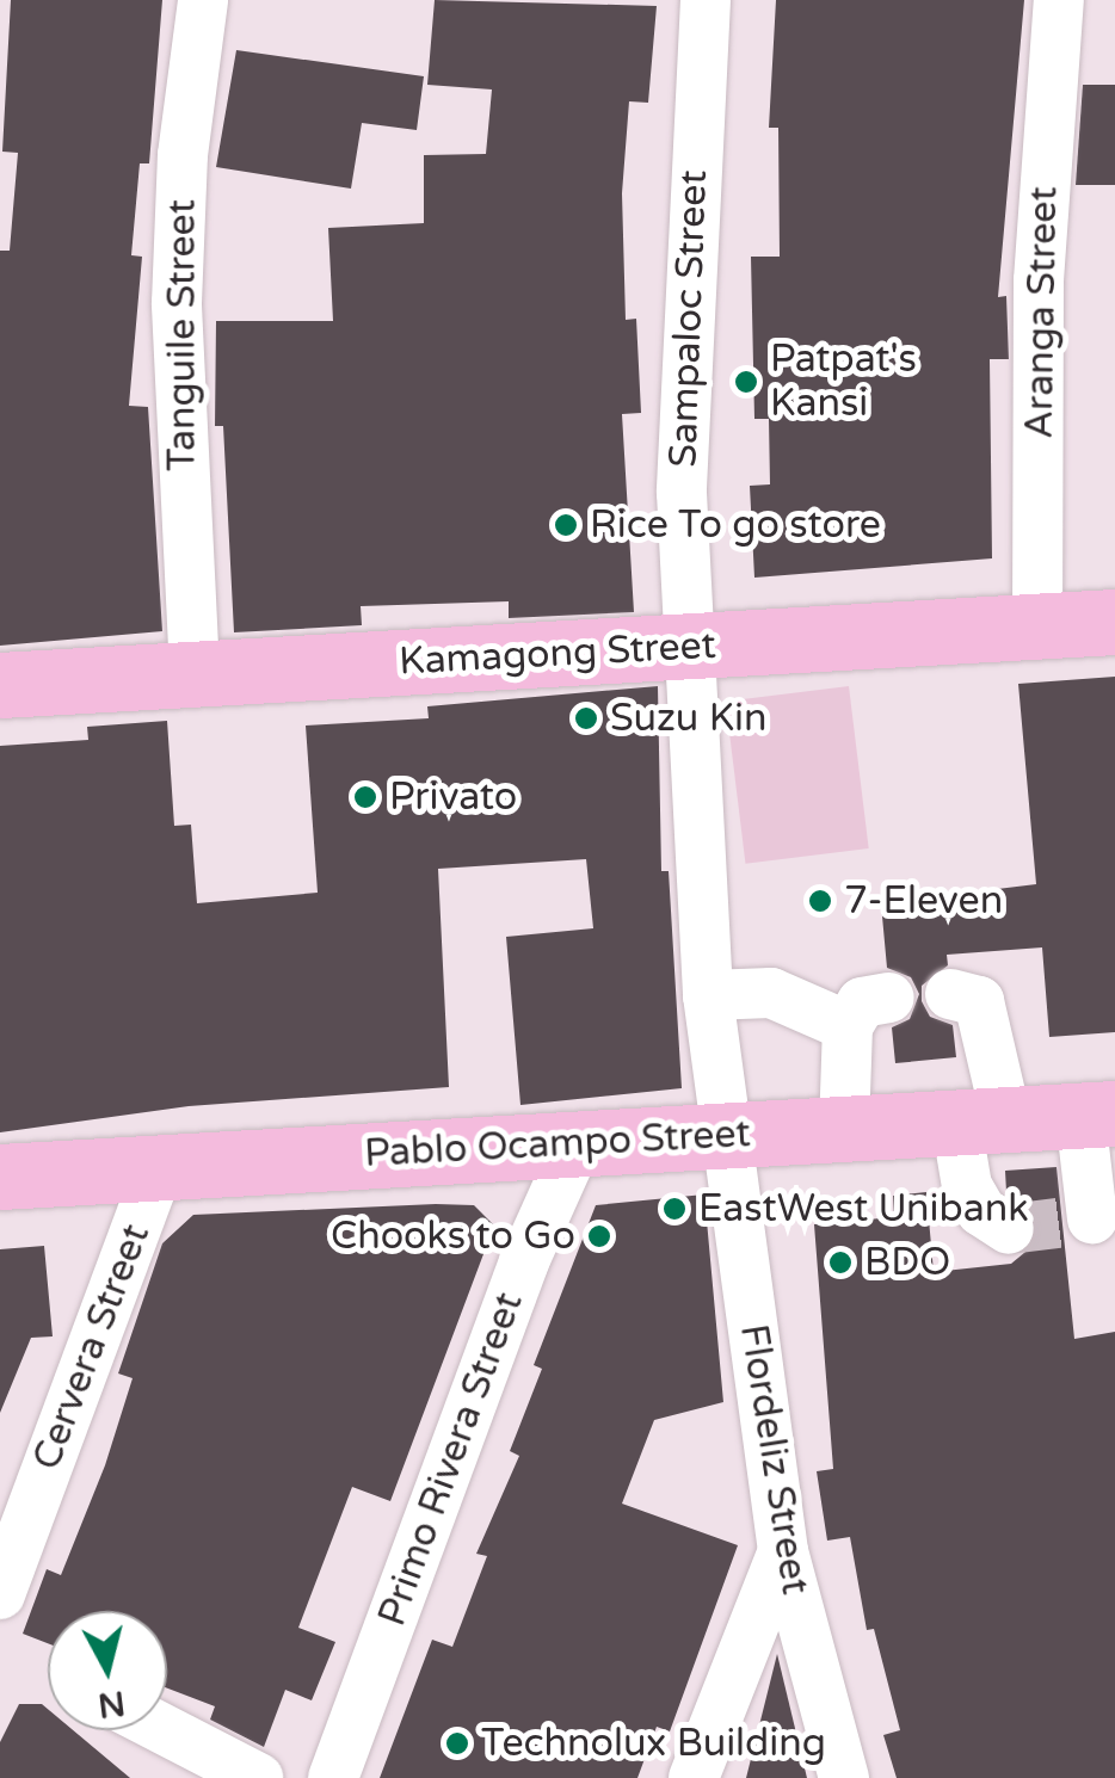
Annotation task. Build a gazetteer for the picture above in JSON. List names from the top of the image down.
{
  "streets": {
    "main road": ["Kamagong Street", "Pablo Ocampo Street"],
    "street": [
      "Aranga Street",
      "Sampaloc Street",
      "Tanguile Street",
      "Cervera Street",
      "Primo Rivera Street",
      "Flordeliz Street"
    ]
  },
  "crossings": [
    ["Aranga Street", "Kamagong Street"],
    ["Sampaloc Street", "Kamagong Street"],
    ["Sampaloc Street", "Pablo Ocampo Street"],
    ["Sampaloc Street", "Flordeliz Street"],
    ["Tanguile Street", "Kamagong Street"],
    ["Pablo Ocampo Street", "Cervera Street"],
    ["Pablo Ocampo Street", "Primo Rivera Street"],
    ["Pablo Ocampo Street", "Flordeliz Street"]
  ],
  "places": [
    "Patpat's Kansi",
    "Rice To go store",
    "Suzu Kin",
    "Privato",
    "7-Eleven",
    "EastWest Unibank",
    "Chooks to Go",
    "BDO",
    "Technolux Building"
  ],
  "north": "bottom"
}
